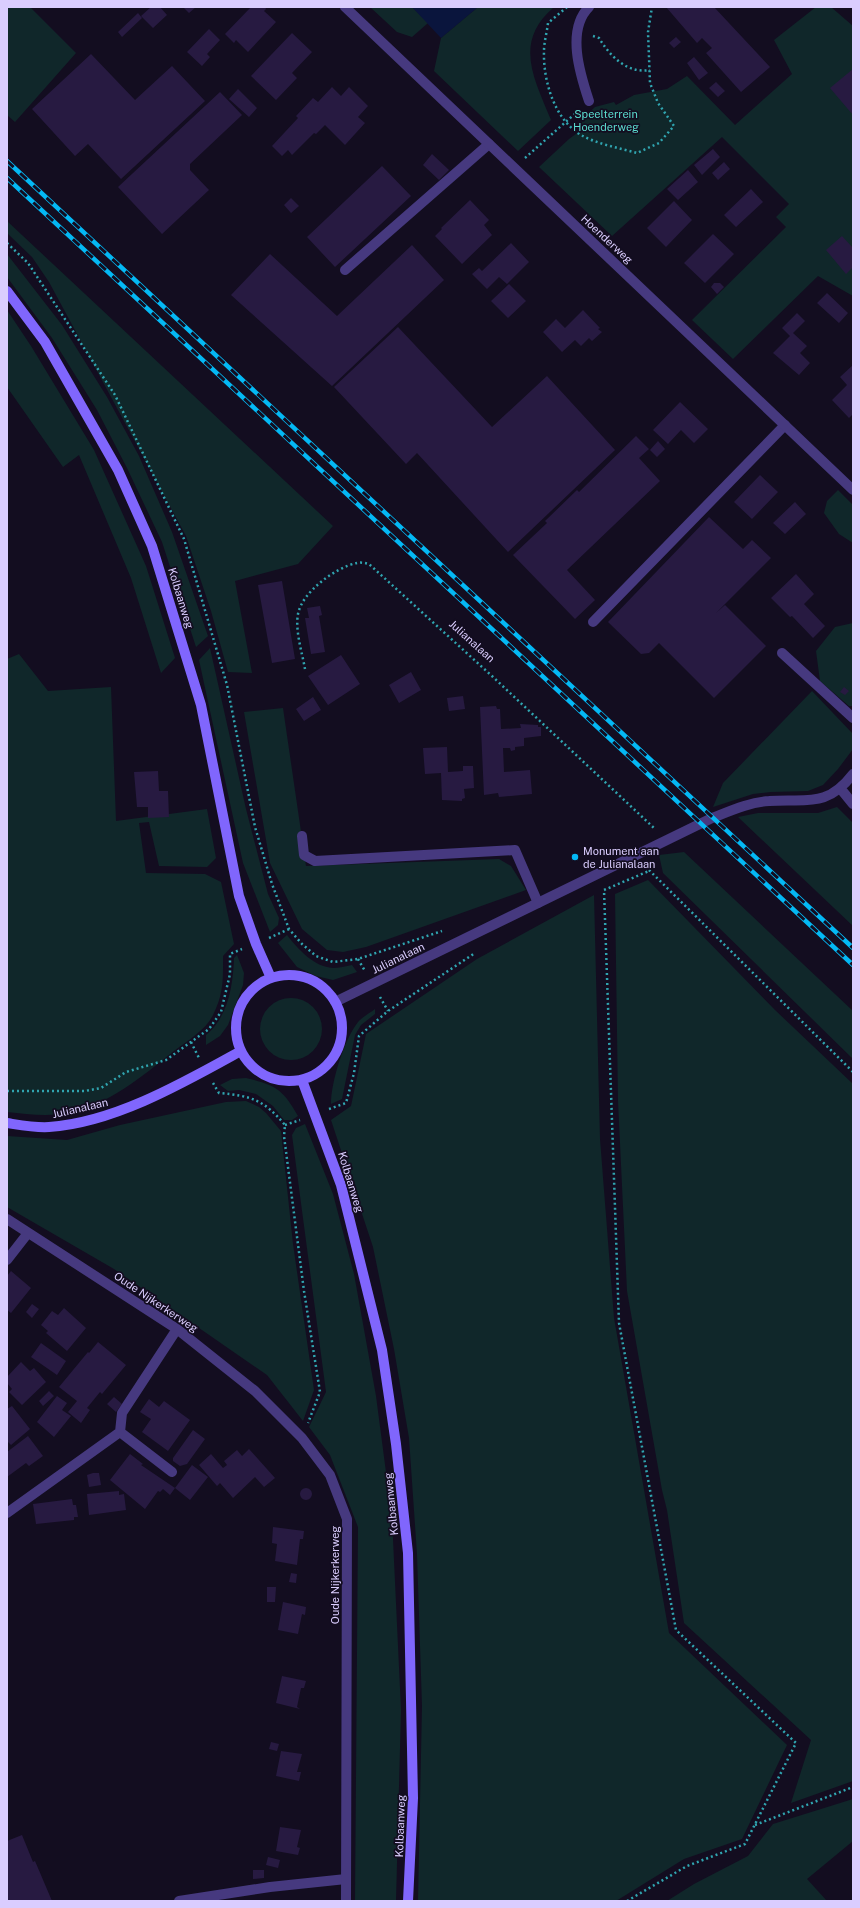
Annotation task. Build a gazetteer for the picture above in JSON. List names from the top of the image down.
{
  "streets": {
    "street": [
      "Hoenderweg",
      "Kolbaanweg",
      "Julianalaan",
      "Oude Nijkerkerweg"
    ]
  },
  "crossings": [
    ["Kolbaanweg", "Julianalaan"]
  ],
  "parks": ["Speelterrein Hoenderweg"],
  "places": ["Monument aan de Julianalaan"]
}
